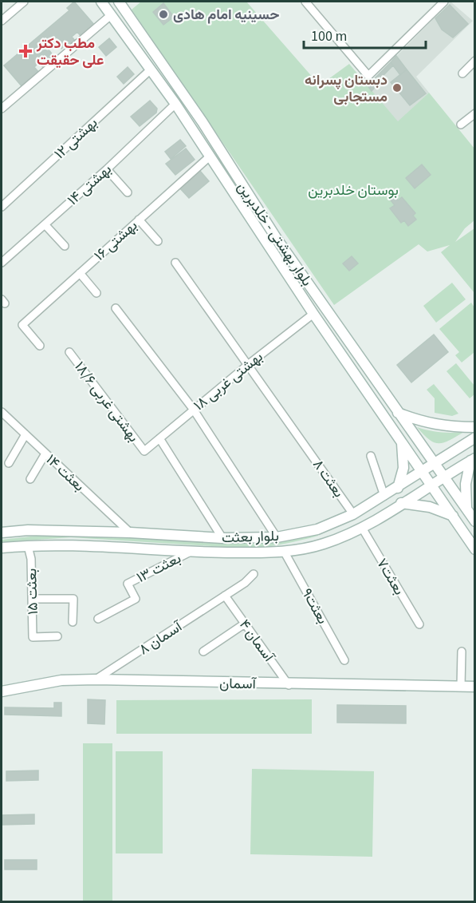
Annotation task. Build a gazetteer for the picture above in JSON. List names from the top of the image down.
{
  "streets": {
    "main road": ["بلوار بهشتی - خلدبرین", "بلوار بعثت", "آسمان"],
    "street": [
      "۱۲ بهشتی",
      "۱۴ بهشتی",
      "۱۶ بهشتی",
      "بهشتی غربی ۱۸",
      "بهشتی غربی ۱۸/۶",
      "بعثت ۱۴",
      "۸ بعثت",
      "۱۳ بعثت",
      "بعثت۷",
      "بعثت ۱۵",
      "بعثت۹",
      "۸ آسمان",
      "۴ آسمان"
    ]
  },
  "crossings": [
    ["۱۲ بهشتی", "بلوار بهشتی - خلدبرین"],
    ["۱۴ بهشتی", "بلوار بهشتی - خلدبرین"],
    ["بلوار بهشتی - خلدبرین", "۱۶ بهشتی"],
    ["بلوار بهشتی - خلدبرین", "بهشتی غربی ۱۸"],
    ["بلوار بهشتی - خلدبرین", "بلوار بعثت"],
    ["بهشتی غربی ۱۸", "بهشتی غربی ۱۸/۶"],
    ["بهشتی غربی ۱۸", "۸ بعثت"],
    ["بعثت ۱۴", "بلوار بعثت"],
    ["۸ بعثت", "بلوار بعثت"],
    ["بلوار بعثت", "۱۳ بعثت"],
    ["بلوار بعثت", "بعثت۷"],
    ["بلوار بعثت", "بعثت ۱۵"],
    ["بلوار بعثت", "بعثت۹"],
    ["۸ آسمان", "۴ آسمان"],
    ["۸ آسمان", "آسمان"],
    ["۴ آسمان", "آسمان"]
  ],
  "parks": ["بوستان خلدبرین"],
  "places": {
    "other": ["حسینیه امام هادی", "دبستان پسرانه مستجابی"],
    "health": ["مطب دکتر علی حقیقت"]
  },
  "scale_bar": "100 m"
}
